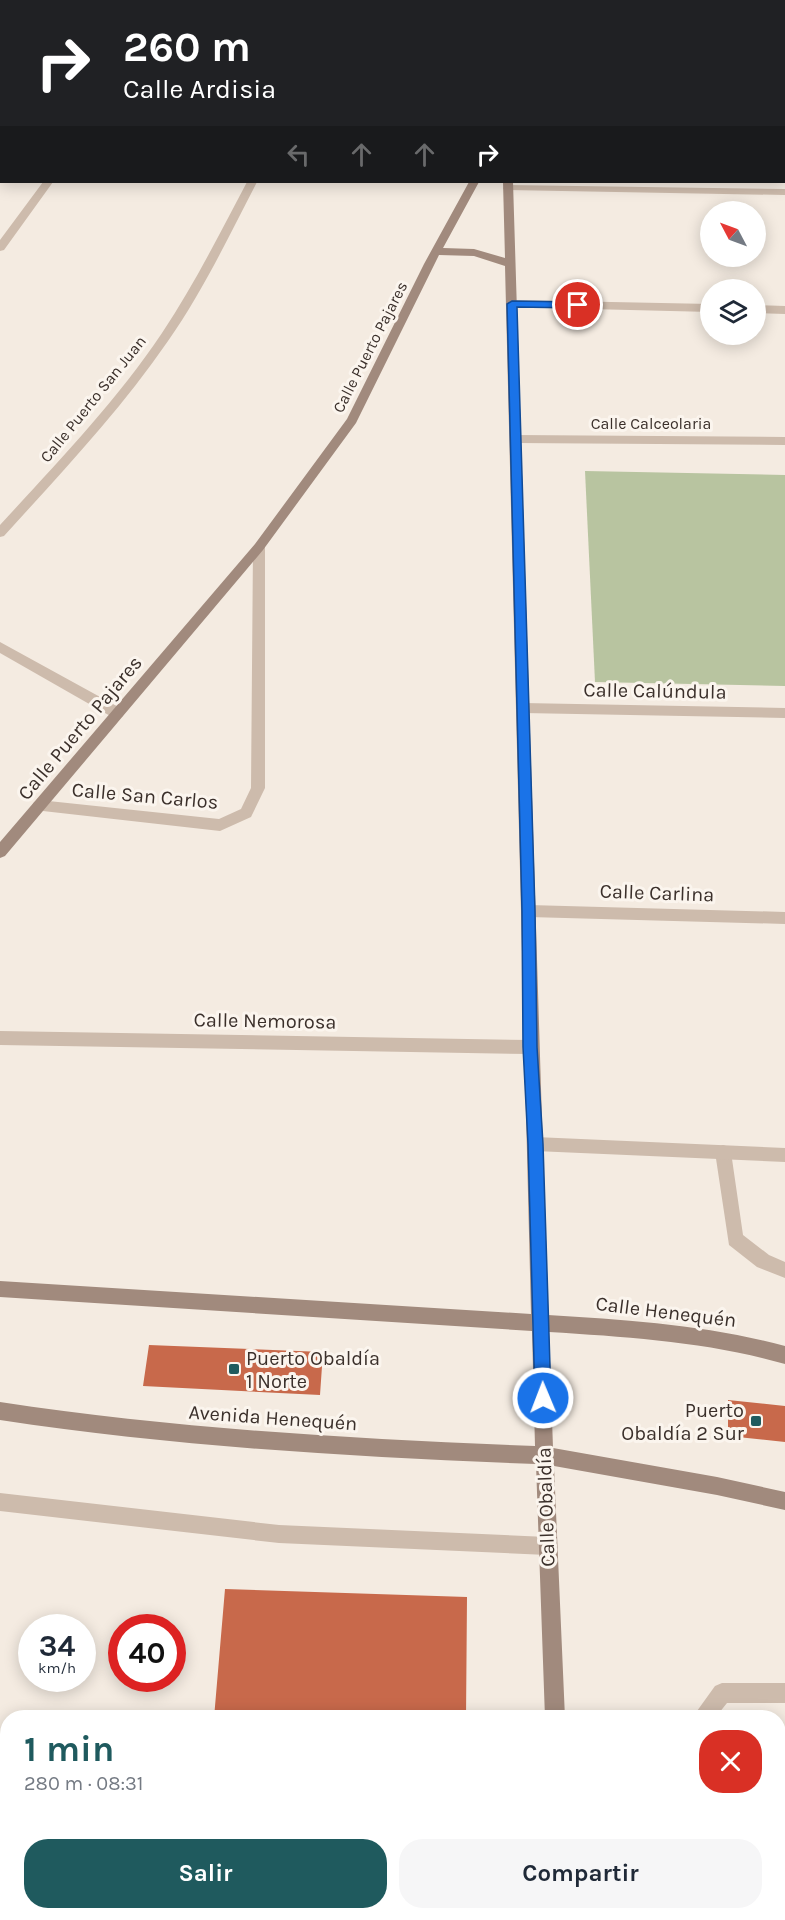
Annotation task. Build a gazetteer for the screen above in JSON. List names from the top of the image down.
{
  "streets": {
    "street": [
      "Calle Puerto Pajares",
      "Calle Puerto San Juan",
      "Calle Calceolaria",
      "Calle Calúndula",
      "Calle San Carlos",
      "Calle Carlina",
      "Calle Nemorosa",
      "Calle Henequén",
      "Avenida Henequén",
      "Calle Obaldía"
    ]
  },
  "crossings": [
    ["Calle Puerto Pajares", "Calle San Carlos"],
    ["Calle Calceolaria", "Calle Obaldía"],
    ["Calle Calúndula", "Calle Obaldía"],
    ["Calle Carlina", "Calle Obaldía"],
    ["Calle Nemorosa", "Calle Obaldía"],
    ["Calle Henequén", "Calle Obaldía"],
    ["Avenida Henequén", "Calle Obaldía"]
  ],
  "places": {
    "transit": ["Puerto Obaldía 1 Norte", "Puerto Obaldía 2 Sur"]
  },
  "north": "top left",
  "page": {
    "turn": ["260 m", "Calle Ardisia"],
    "speed": "34 km/h",
    "limit": "40",
    "heading": ["1 min", "280 m · 08:31"],
    "buttons": ["Salir", "Compartir"]
  }
}
